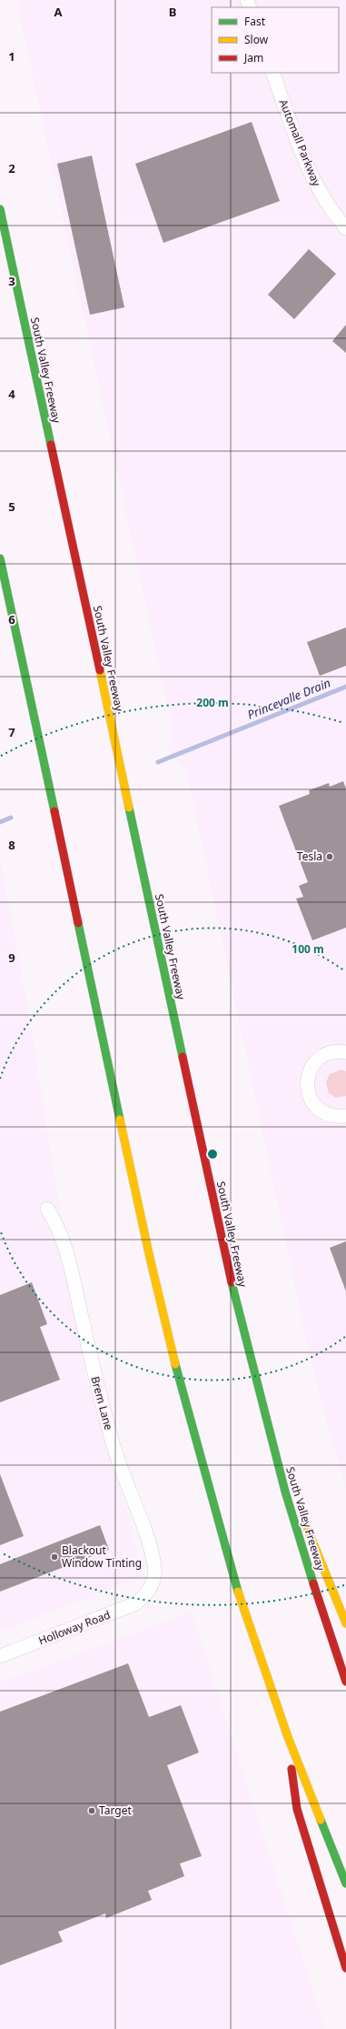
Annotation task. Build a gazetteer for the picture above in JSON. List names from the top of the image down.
{
  "streets": {
    "highway": ["South Valley Freeway"],
    "street": ["Automall Parkway", "Brem Lane", "Holloway Road"]
  },
  "crossings": [
    ["Brem Lane", "Holloway Road"]
  ],
  "water": ["Princevalle Drain"],
  "places": ["Tesla", "Blackout Window Tinting", "Target"],
  "legend": ["Fast", "Slow", "Jam"],
  "grid": {
    "columns": ["A", "B"],
    "rows": [
      "1",
      "2",
      "3",
      "4",
      "5",
      "6",
      "7",
      "8",
      "9"
    ]
  },
  "rings": ["200 m", "100 m"]
}
